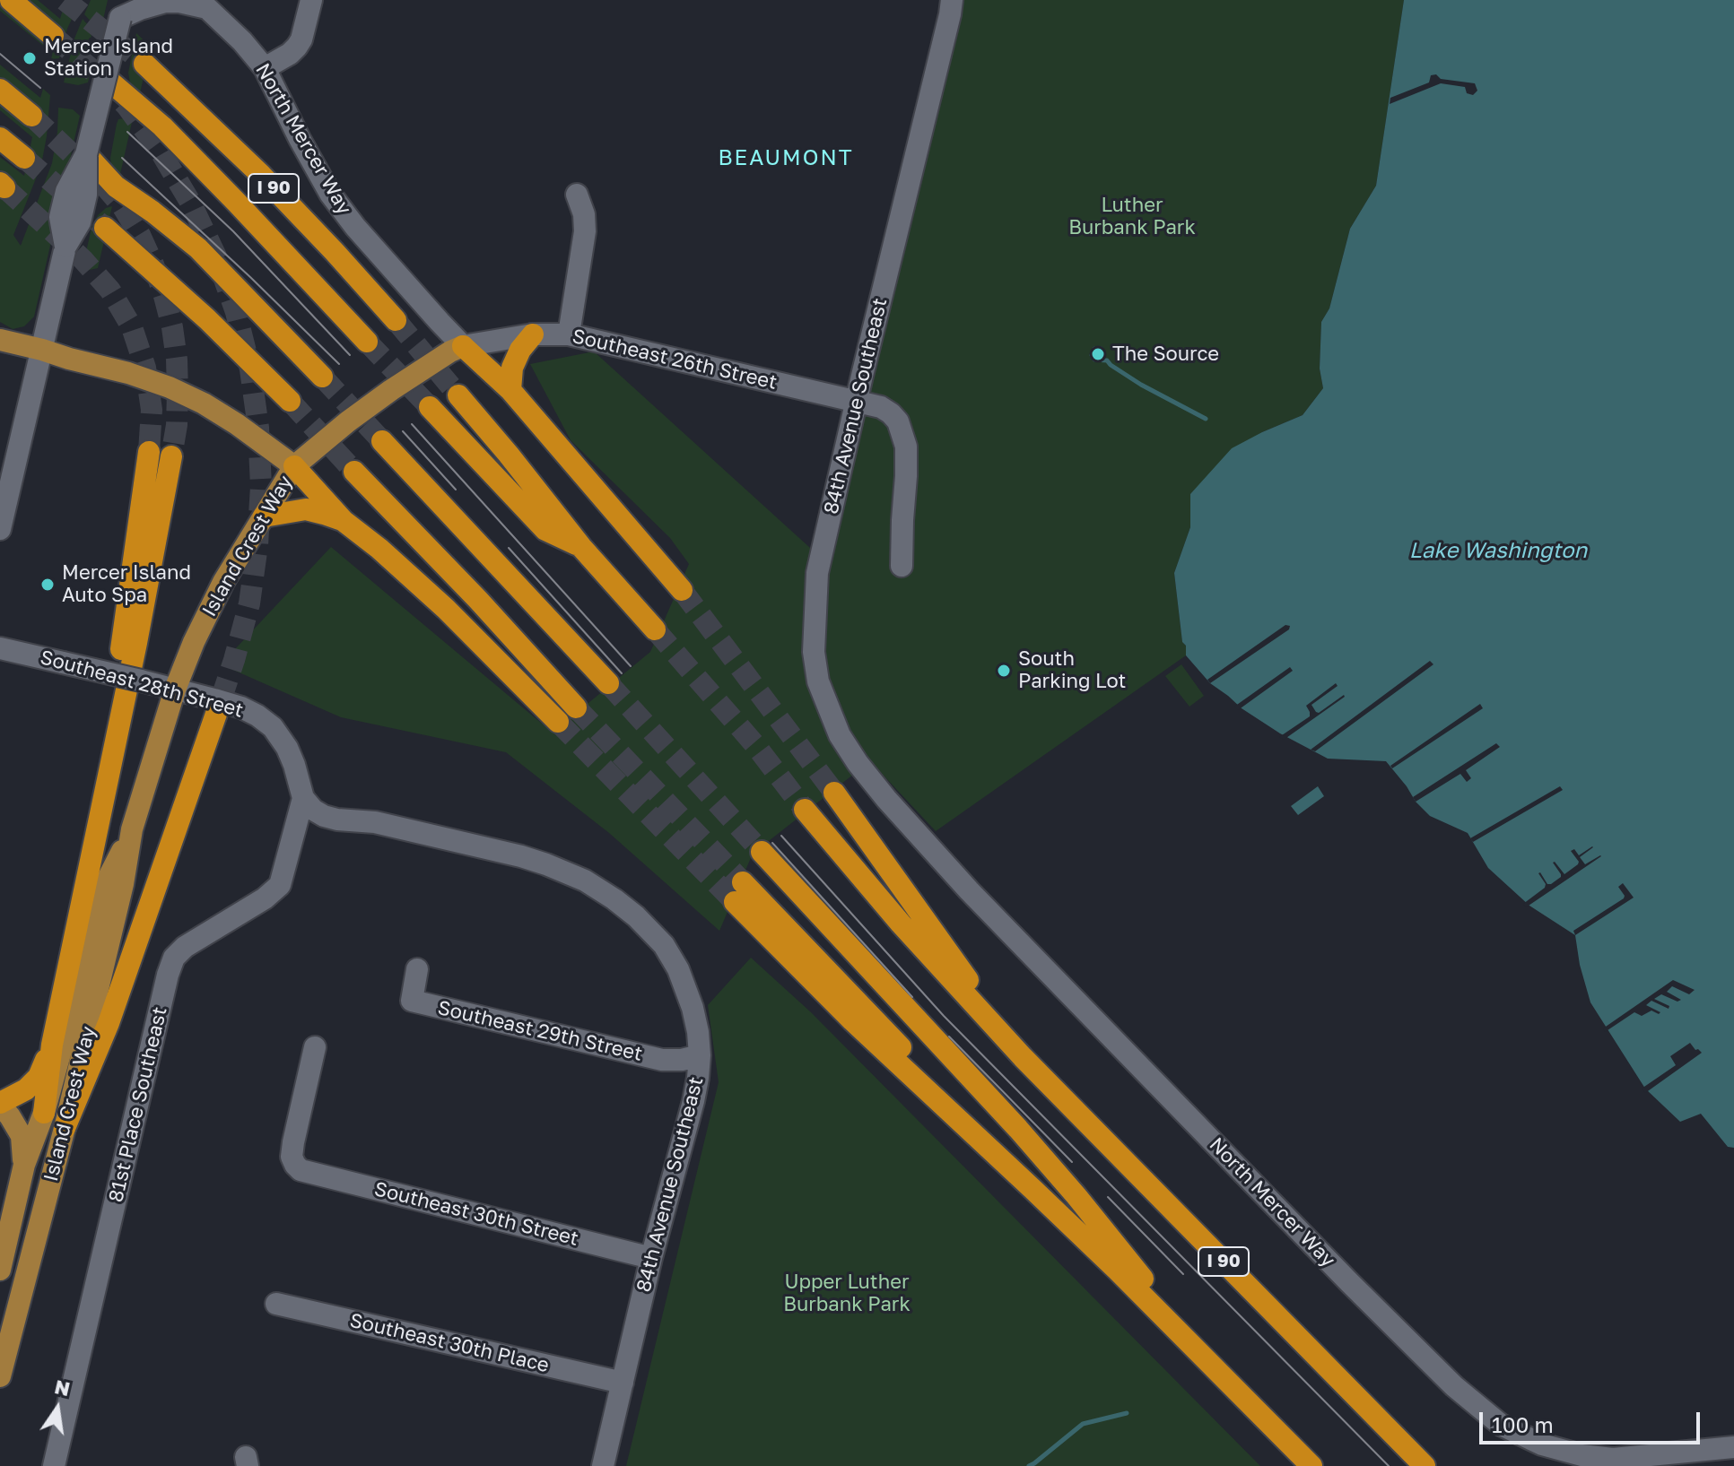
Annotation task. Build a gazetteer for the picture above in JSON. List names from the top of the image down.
{
  "streets": {
    "highway": ["I 90"],
    "main road": ["Southeast 26th Street", "Island Crest Way"],
    "street": [
      "North Mercer Way",
      "84th Avenue Southeast",
      "Southeast 28th Street",
      "Southeast 29th Street",
      "81st Place Southeast",
      "Southeast 30th Street",
      "Southeast 30th Place"
    ]
  },
  "crossings": [
    ["North Mercer Way", "Southeast 26th Street"],
    ["North Mercer Way", "84th Avenue Southeast"],
    ["Southeast 26th Street", "84th Avenue Southeast"],
    ["Southeast 26th Street", "Island Crest Way"],
    ["84th Avenue Southeast", "Southeast 28th Street"],
    ["84th Avenue Southeast", "Southeast 29th Street"],
    ["84th Avenue Southeast", "81st Place Southeast"],
    ["84th Avenue Southeast", "Southeast 30th Street"],
    ["84th Avenue Southeast", "Southeast 30th Place"],
    ["Island Crest Way", "Southeast 28th Street"],
    ["Southeast 28th Street", "81st Place Southeast"]
  ],
  "districts": ["BEAUMONT"],
  "water": ["Lake Washington"],
  "parks": ["Luther Burbank Park", "Upper Luther Burbank Park"],
  "places": [
    "Mercer Island Station",
    "The Source",
    "Mercer Island Auto Spa",
    "South Parking Lot"
  ],
  "scale_bar": "100 m",
  "north": "top"
}
